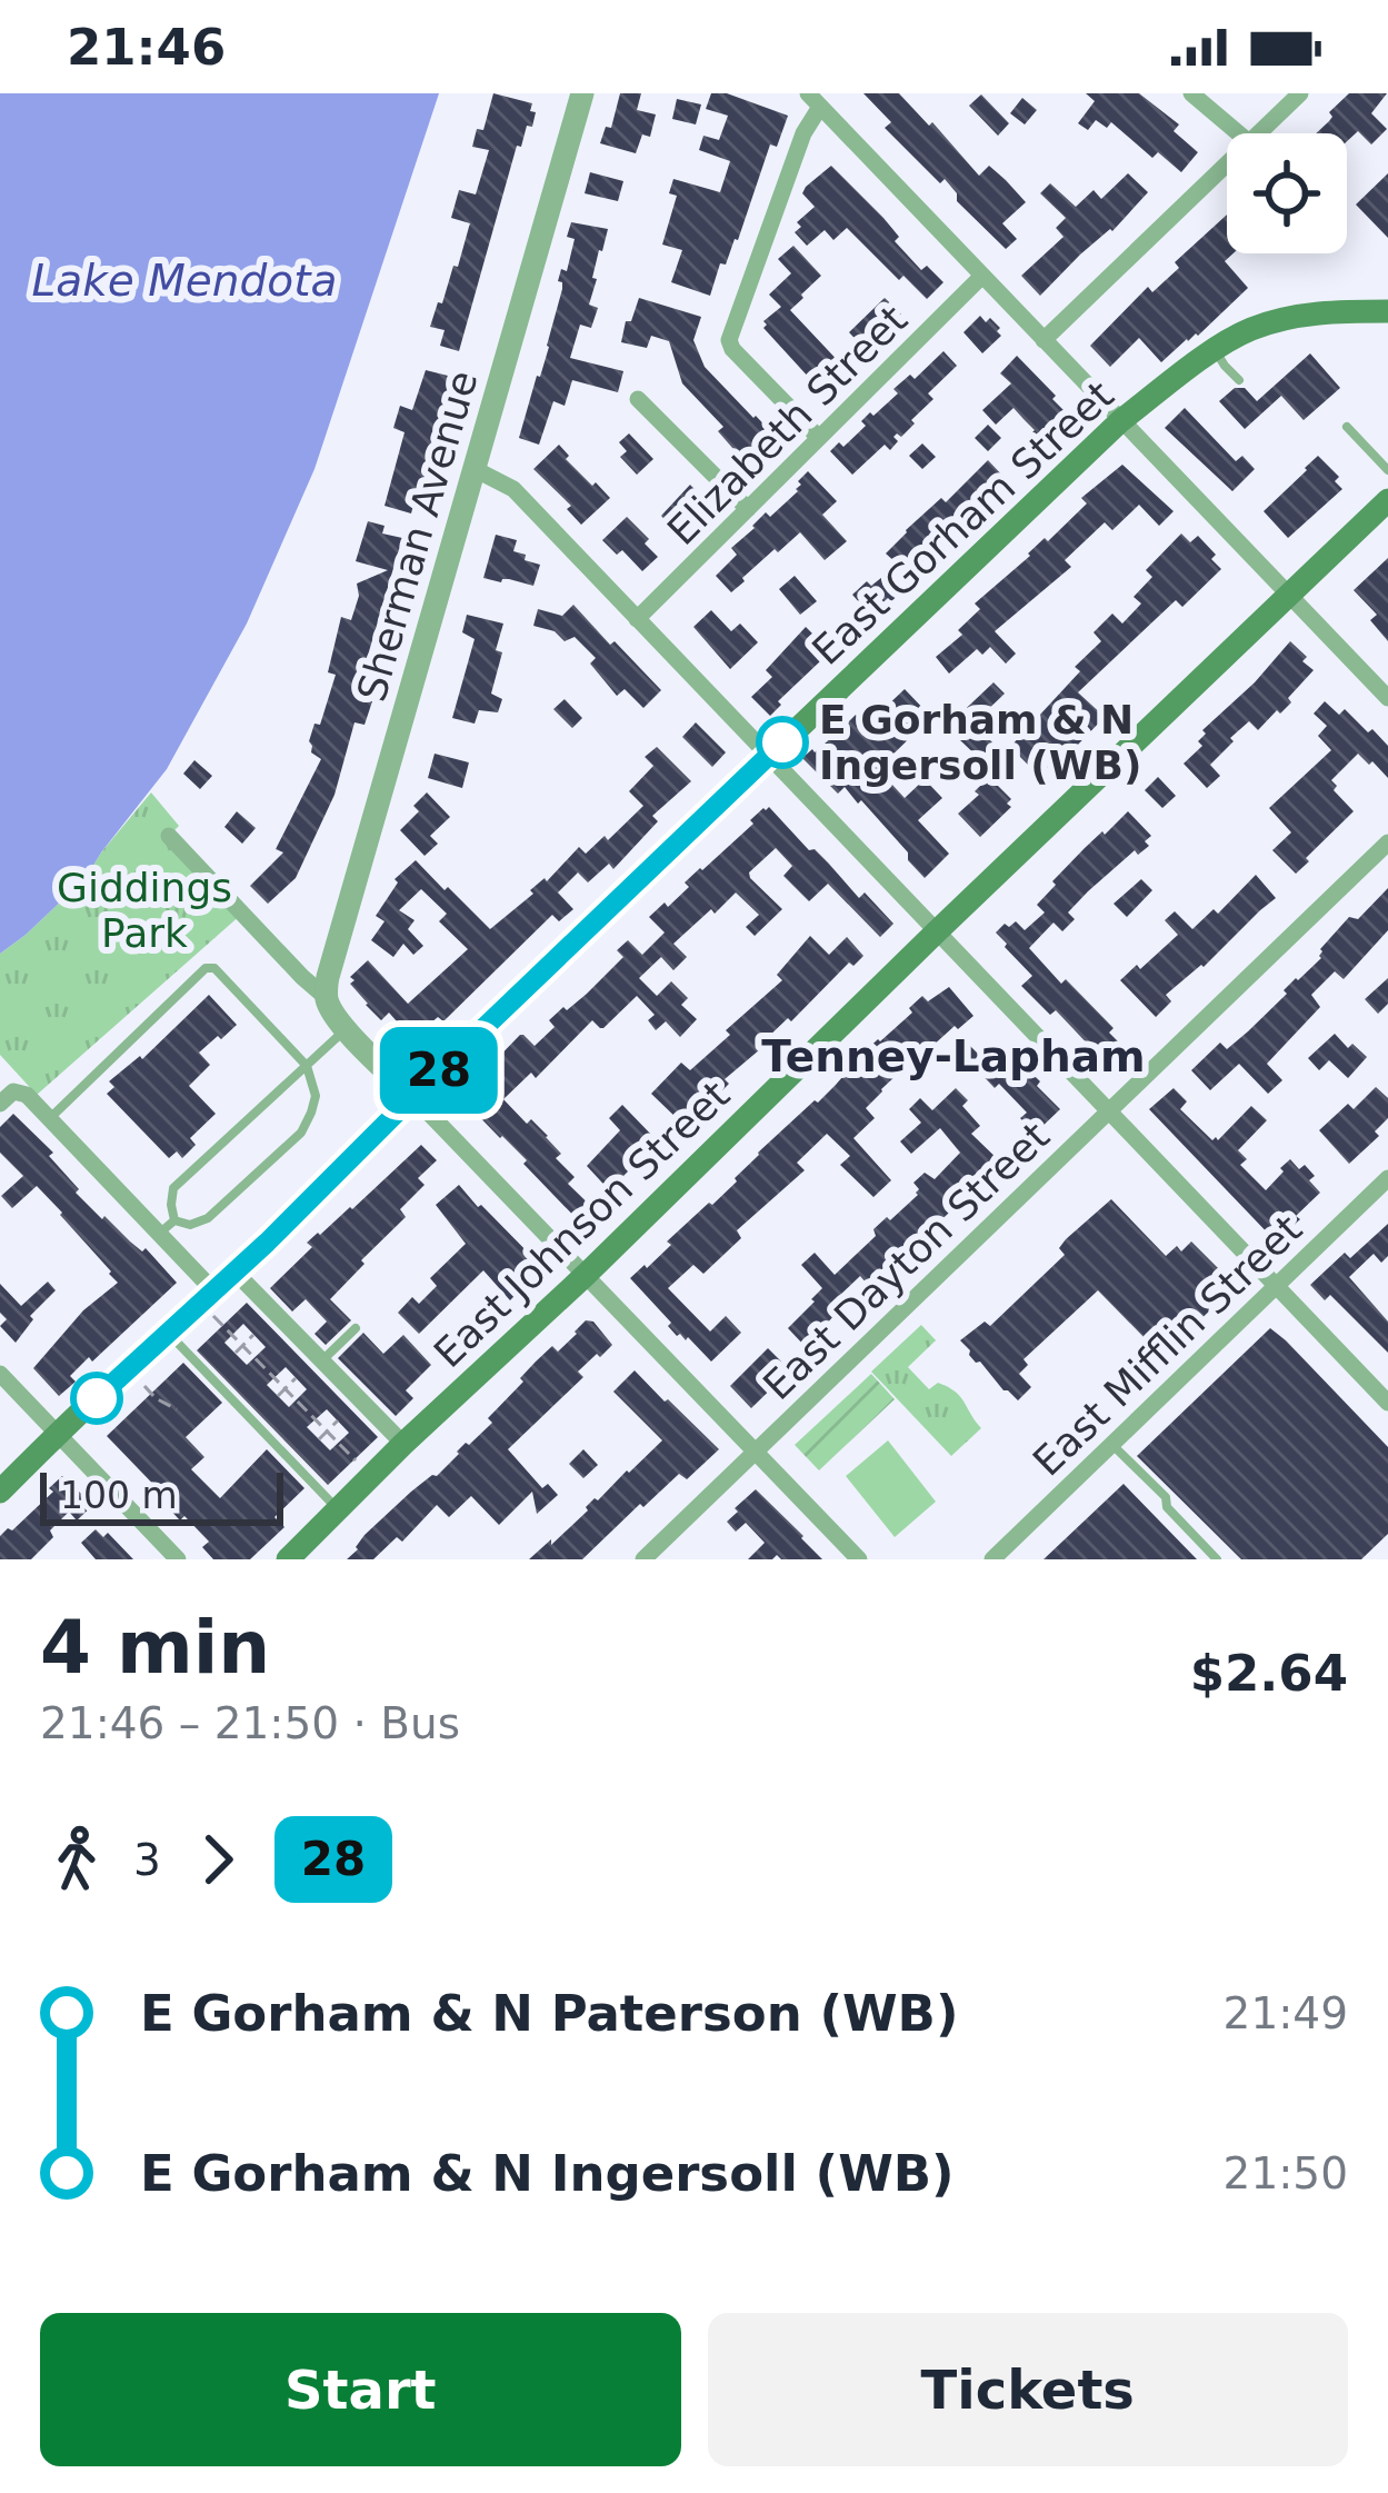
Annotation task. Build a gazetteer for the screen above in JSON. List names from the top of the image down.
{
  "streets": {
    "main road": ["East Gorham Street", "East Johnson Street"],
    "street": [
      "Elizabeth Street",
      "Sherman Avenue",
      "East Dayton Street",
      "East Mifflin Street"
    ]
  },
  "districts": ["Tenney-Lapham"],
  "water": ["Lake Mendota"],
  "parks": ["Giddings Park"],
  "places": ["E Gorham & N Ingersoll (WB)"],
  "lines": ["bus line 28"],
  "scale_bar": "100 m",
  "page": {
    "status": "21:46",
    "on_map": "28",
    "scale": "100 m",
    "heading": ["4 min", "21:46 – 21:50 · Bus", "$2.64"],
    "legs": ["3", "28"],
    "list": [
      {
        "name": "E Gorham & N Paterson (WB)",
        "value": "21:49"
      },
      {
        "name": "E Gorham & N Ingersoll (WB)",
        "value": "21:50"
      }
    ],
    "buttons": ["Start", "Tickets"]
  }
}
